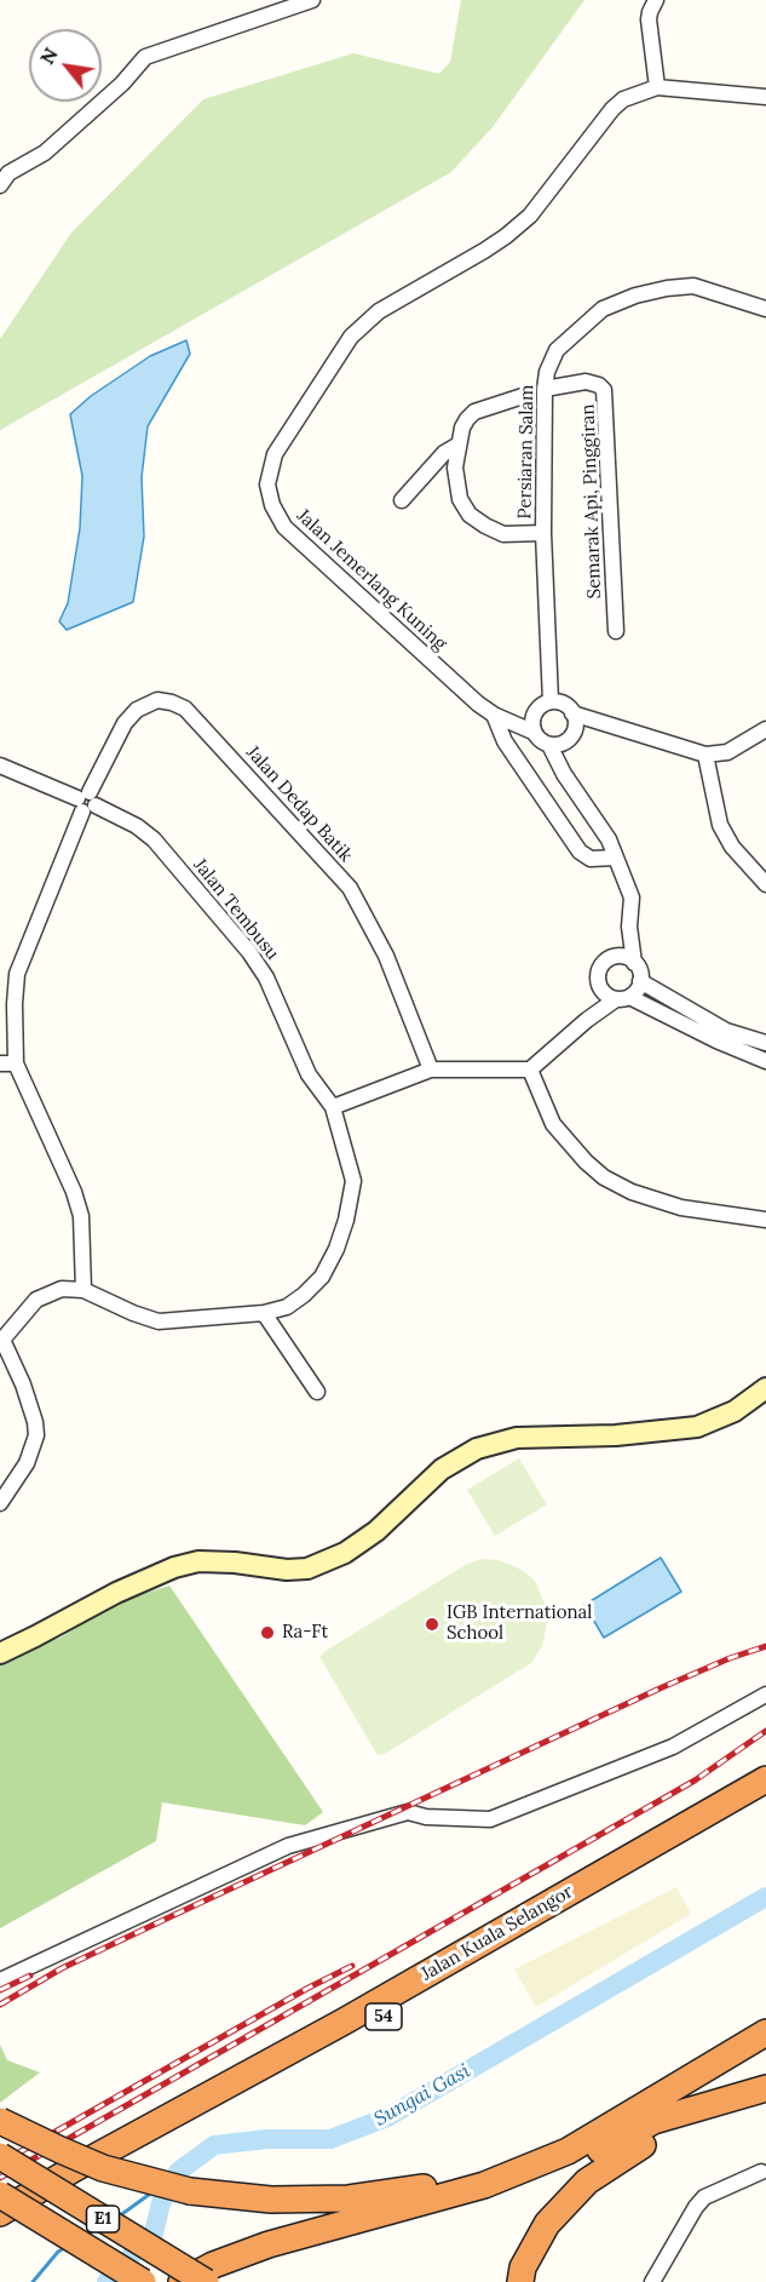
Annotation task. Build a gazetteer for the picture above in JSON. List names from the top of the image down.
{
  "streets": {
    "highway": ["Jalan Kuala Selangor", "54", "E1"],
    "street": [
      "Persiaran Salam",
      "Semarak Api, Pinggiran",
      "Jalan Jemerlang Kuning",
      "Jalan Dedap Batik",
      "Jalan Tembusu"
    ]
  },
  "crossings": [
    ["Persiaran Salam", "Semarak Api, Pinggiran"],
    ["Persiaran Salam", "Jalan Jemerlang Kuning"],
    ["Jalan Dedap Batik", "Jalan Tembusu"]
  ],
  "water": ["Sungai Gasi"],
  "places": ["IGB International School", "Ra-Ft"],
  "north": "top left"
}
